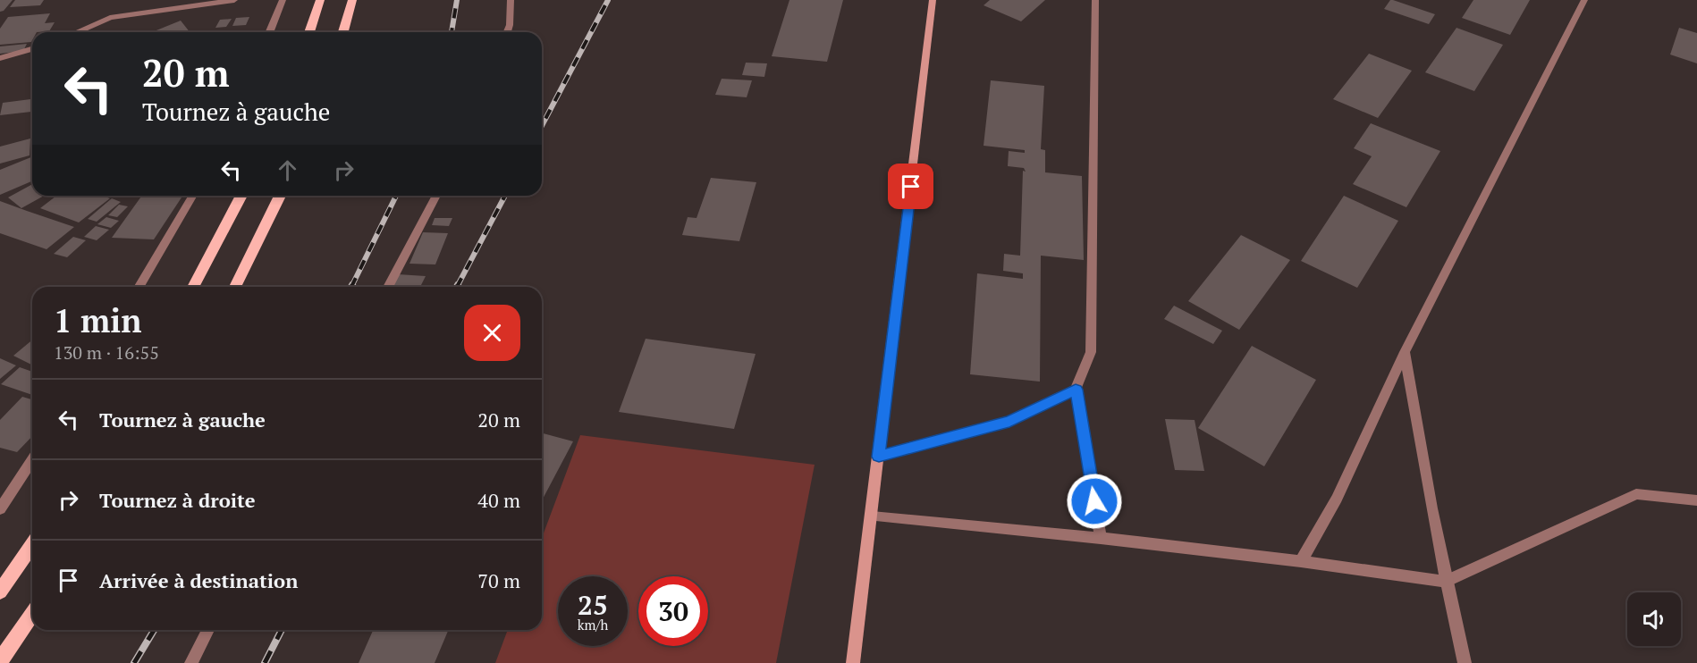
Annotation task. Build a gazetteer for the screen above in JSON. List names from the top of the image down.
{
  "page": {
    "turn": ["20 m", "Tournez à gauche"],
    "heading": ["1 min", "130 m · 16:55"],
    "list": [
      {
        "name": "Tournez à gauche",
        "value": "20 m"
      },
      {
        "name": "Tournez à droite",
        "value": "40 m"
      },
      {
        "name": "Arrivée à destination",
        "value": "70 m"
      }
    ],
    "speed": "25 km/h",
    "limit": "30"
  }
}
